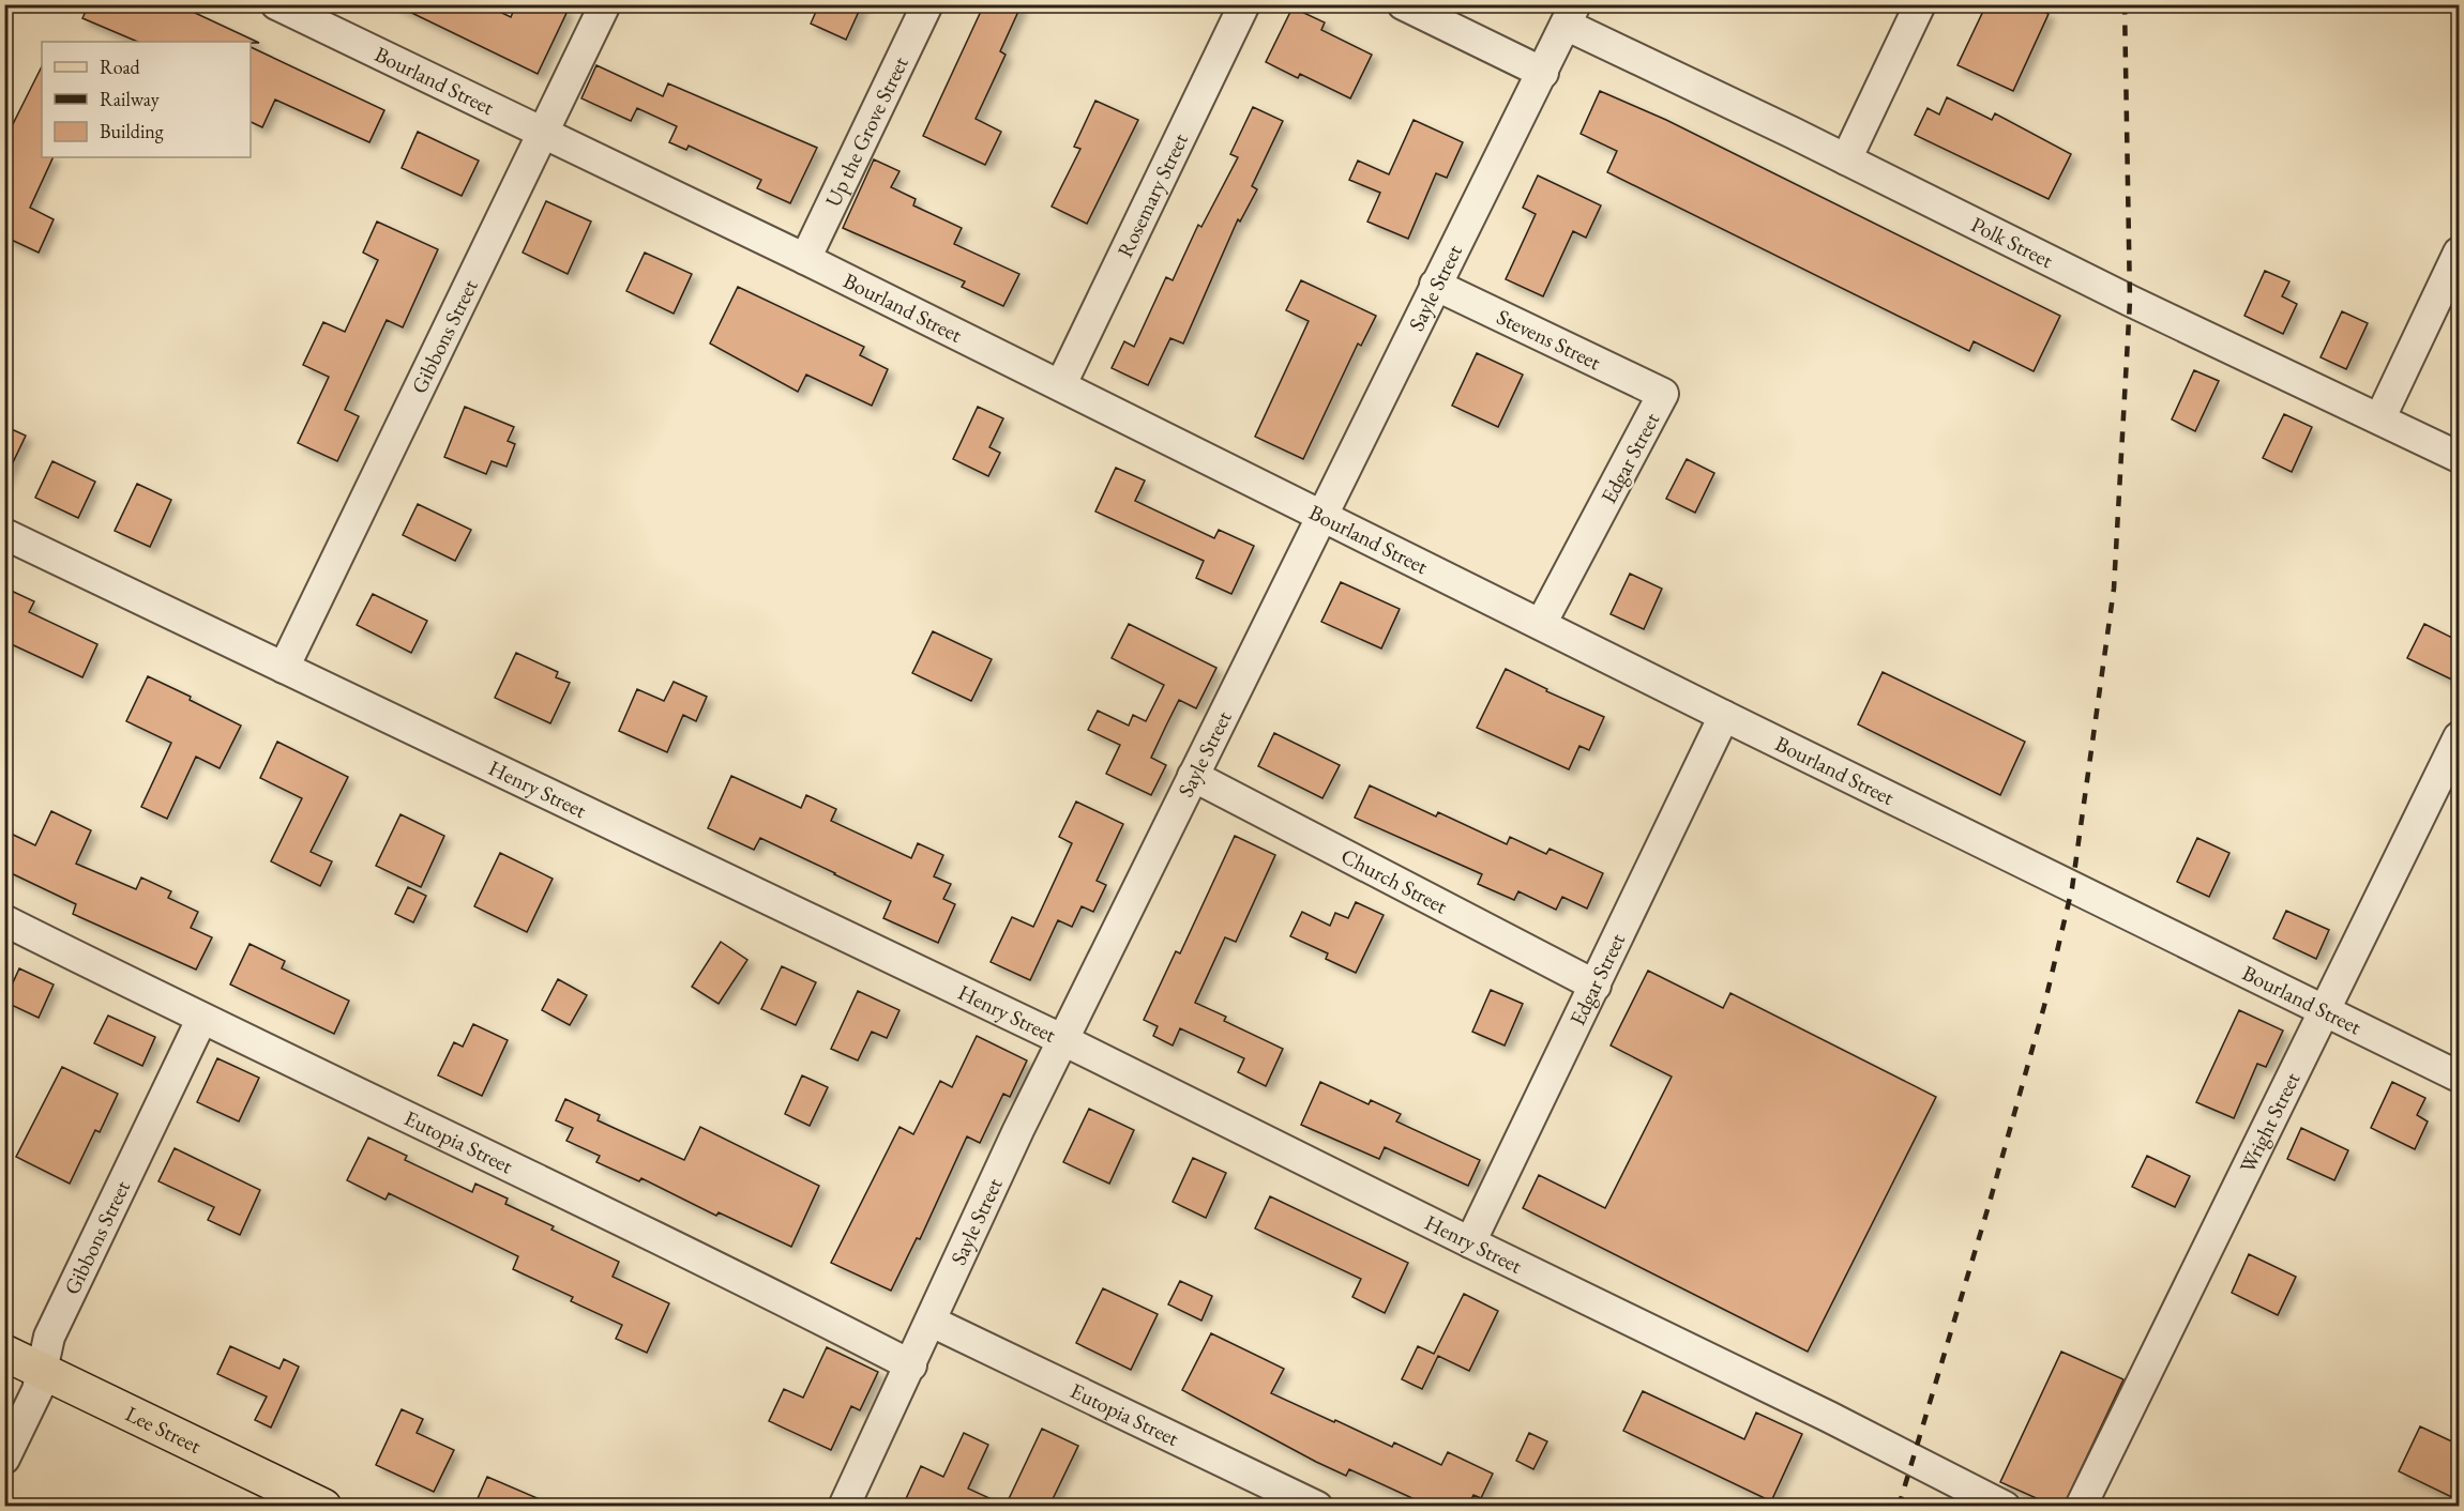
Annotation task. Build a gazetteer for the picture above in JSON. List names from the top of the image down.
{
  "streets": {
    "main road": ["Lee Street"],
    "street": [
      "Bourland Street",
      "Up the Grove Street",
      "Rosemary Street",
      "Polk Street",
      "Sayle Street",
      "Gibbons Street",
      "Stevens Street",
      "Edgar Street",
      "Henry Street",
      "Church Street",
      "Wright Street",
      "Eutopia Street"
    ]
  },
  "crossings": [
    ["Bourland Street", "Up the Grove Street"],
    ["Bourland Street", "Rosemary Street"],
    ["Bourland Street", "Sayle Street"],
    ["Bourland Street", "Gibbons Street"],
    ["Bourland Street", "Edgar Street"],
    ["Bourland Street", "Wright Street"],
    ["Polk Street", "Sayle Street"],
    ["Sayle Street", "Stevens Street"],
    ["Sayle Street", "Henry Street"],
    ["Sayle Street", "Church Street"],
    ["Sayle Street", "Eutopia Street"],
    ["Gibbons Street", "Henry Street"],
    ["Gibbons Street", "Eutopia Street"],
    ["Gibbons Street", "Lee Street"],
    ["Stevens Street", "Edgar Street"],
    ["Edgar Street", "Henry Street"],
    ["Edgar Street", "Church Street"]
  ],
  "legend": ["Road", "Railway", "Building"]
}
